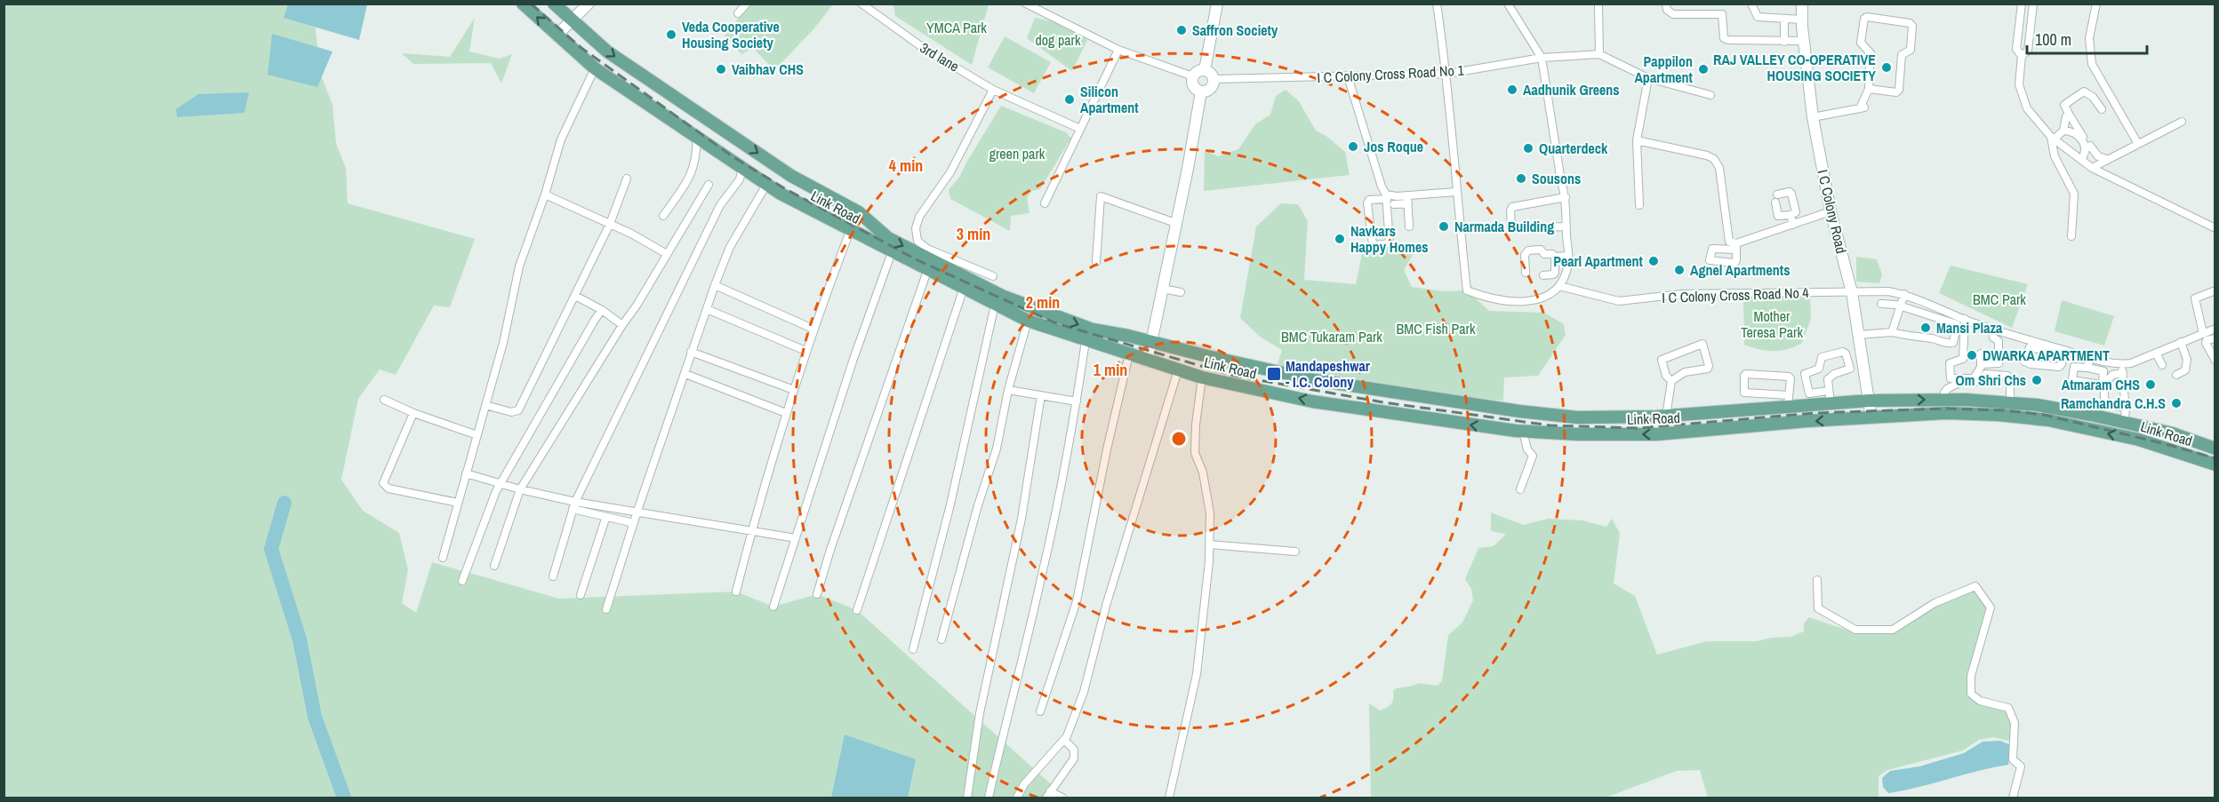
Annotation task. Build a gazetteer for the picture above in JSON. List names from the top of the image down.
{
  "streets": {
    "main road": ["Link Road"],
    "street": [
      "3rd lane",
      "I C Colony Cross Road No 1",
      "I C Colony Road",
      "I C Colony Cross Road No 4"
    ]
  },
  "crossings": [
    ["Link Road", "I C Colony Road"],
    ["I C Colony Road", "I C Colony Cross Road No 4"]
  ],
  "parks": [
    "YMCA Park",
    "dog park",
    "green park",
    "BMC Park",
    "Mother Teresa Park",
    "BMC Fish Park",
    "BMC Tukaram Park"
  ],
  "places": {
    "other": [
      "Saffron Society",
      "Veda Cooperative Housing Society",
      "RAJ VALLEY CO-OPERATIVE HOUSING SOCIETY",
      "Vaibhav CHS",
      "Pappilon Apartment",
      "Aadhunik Greens",
      "Silicon Apartment",
      "Jos Roque",
      "Quarterdeck",
      "Sousons",
      "Narmada Building",
      "Navkars Happy Homes",
      "Pearl Apartment",
      "Agnel Apartments",
      "Mansi Plaza",
      "DWARKA APARTMENT",
      "Om Shri Chs",
      "Atmaram CHS",
      "Ramchandra C.H.S"
    ],
    "transit": ["Mandapeshwar - I.C. Colony"]
  },
  "scale_bar": "100 m",
  "rings": [
    "4 min",
    "3 min",
    "2 min",
    "1 min"
  ]
}
